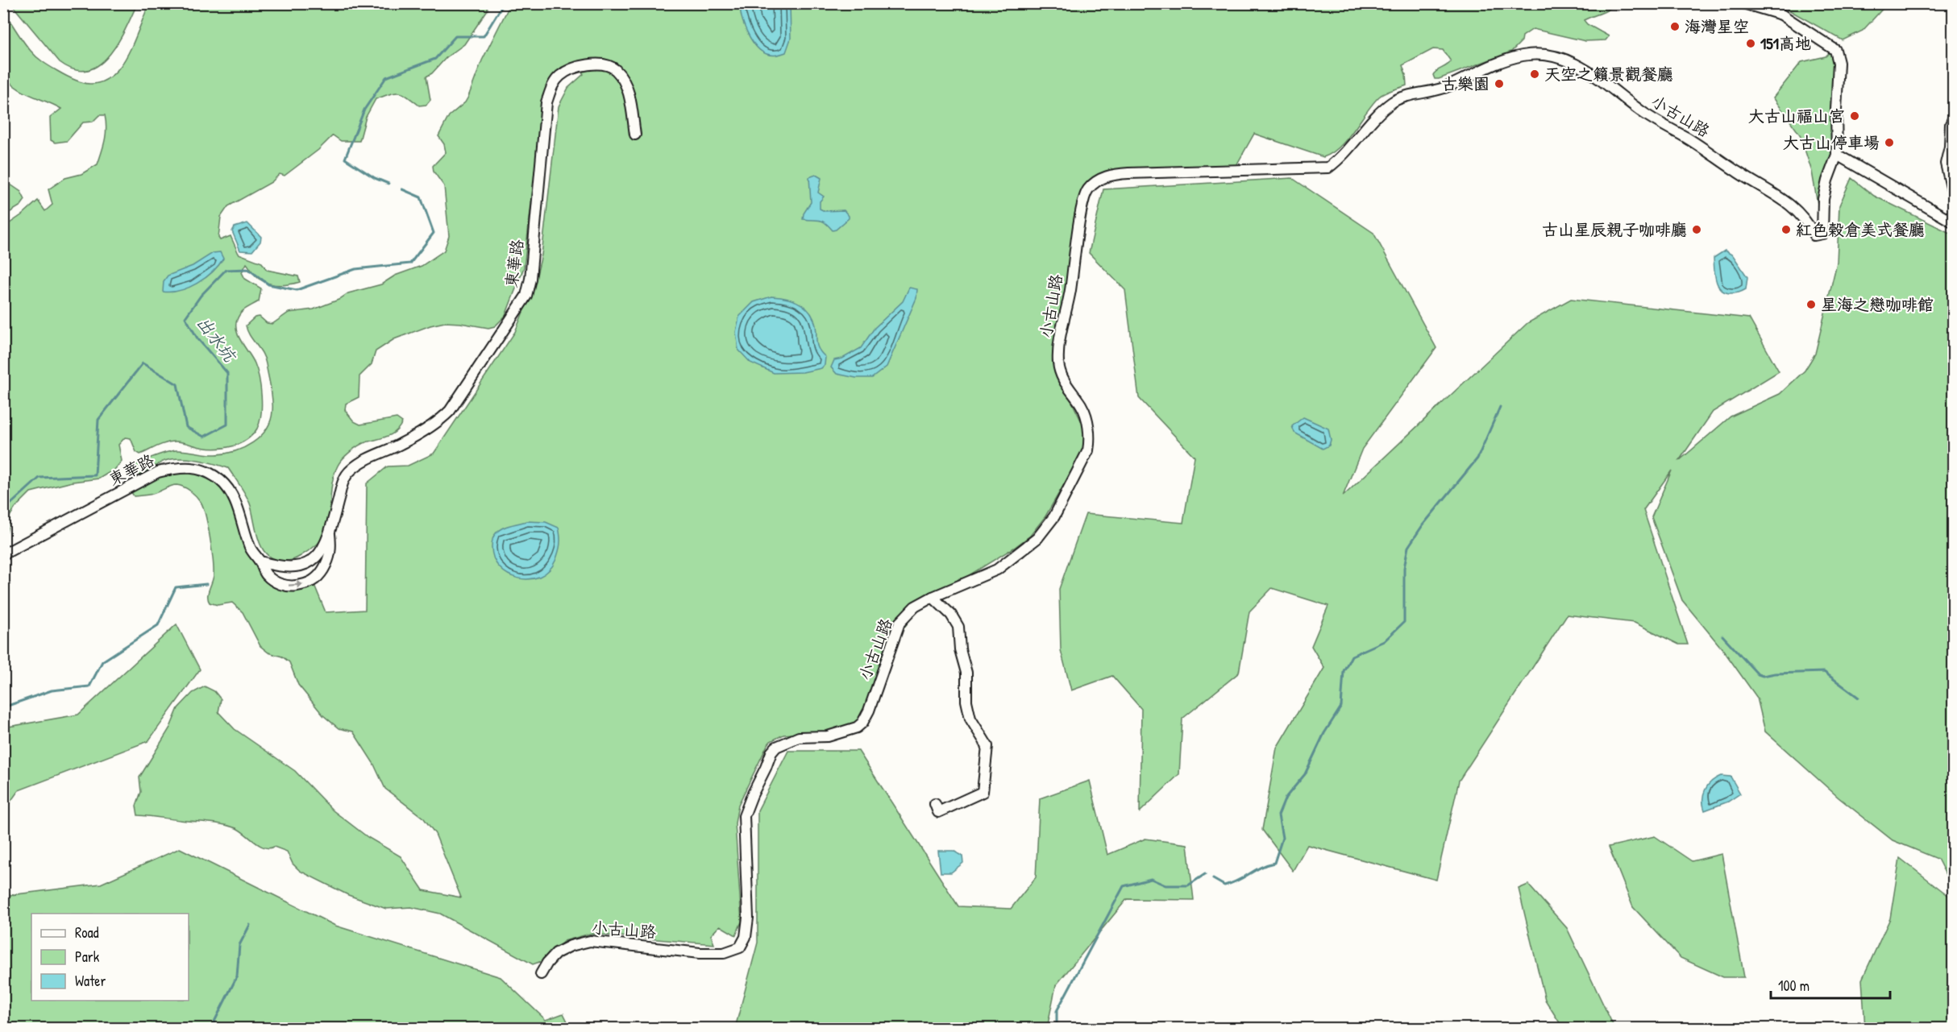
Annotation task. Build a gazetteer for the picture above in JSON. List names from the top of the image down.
{
  "streets": {
    "street": ["小古山路", "東華路"]
  },
  "water": ["出水坑"],
  "places": [
    "海灣星空",
    "151高地",
    "天空之籟景觀餐廳",
    "古樂園",
    "大古山福山宮",
    "大古山停車場",
    "古山星辰親子咖啡廳",
    "紅色榖倉美式餐廳",
    "星海之戀咖啡館"
  ],
  "legend": ["Road", "Park", "Water"],
  "scale_bar": "100 m"
}
